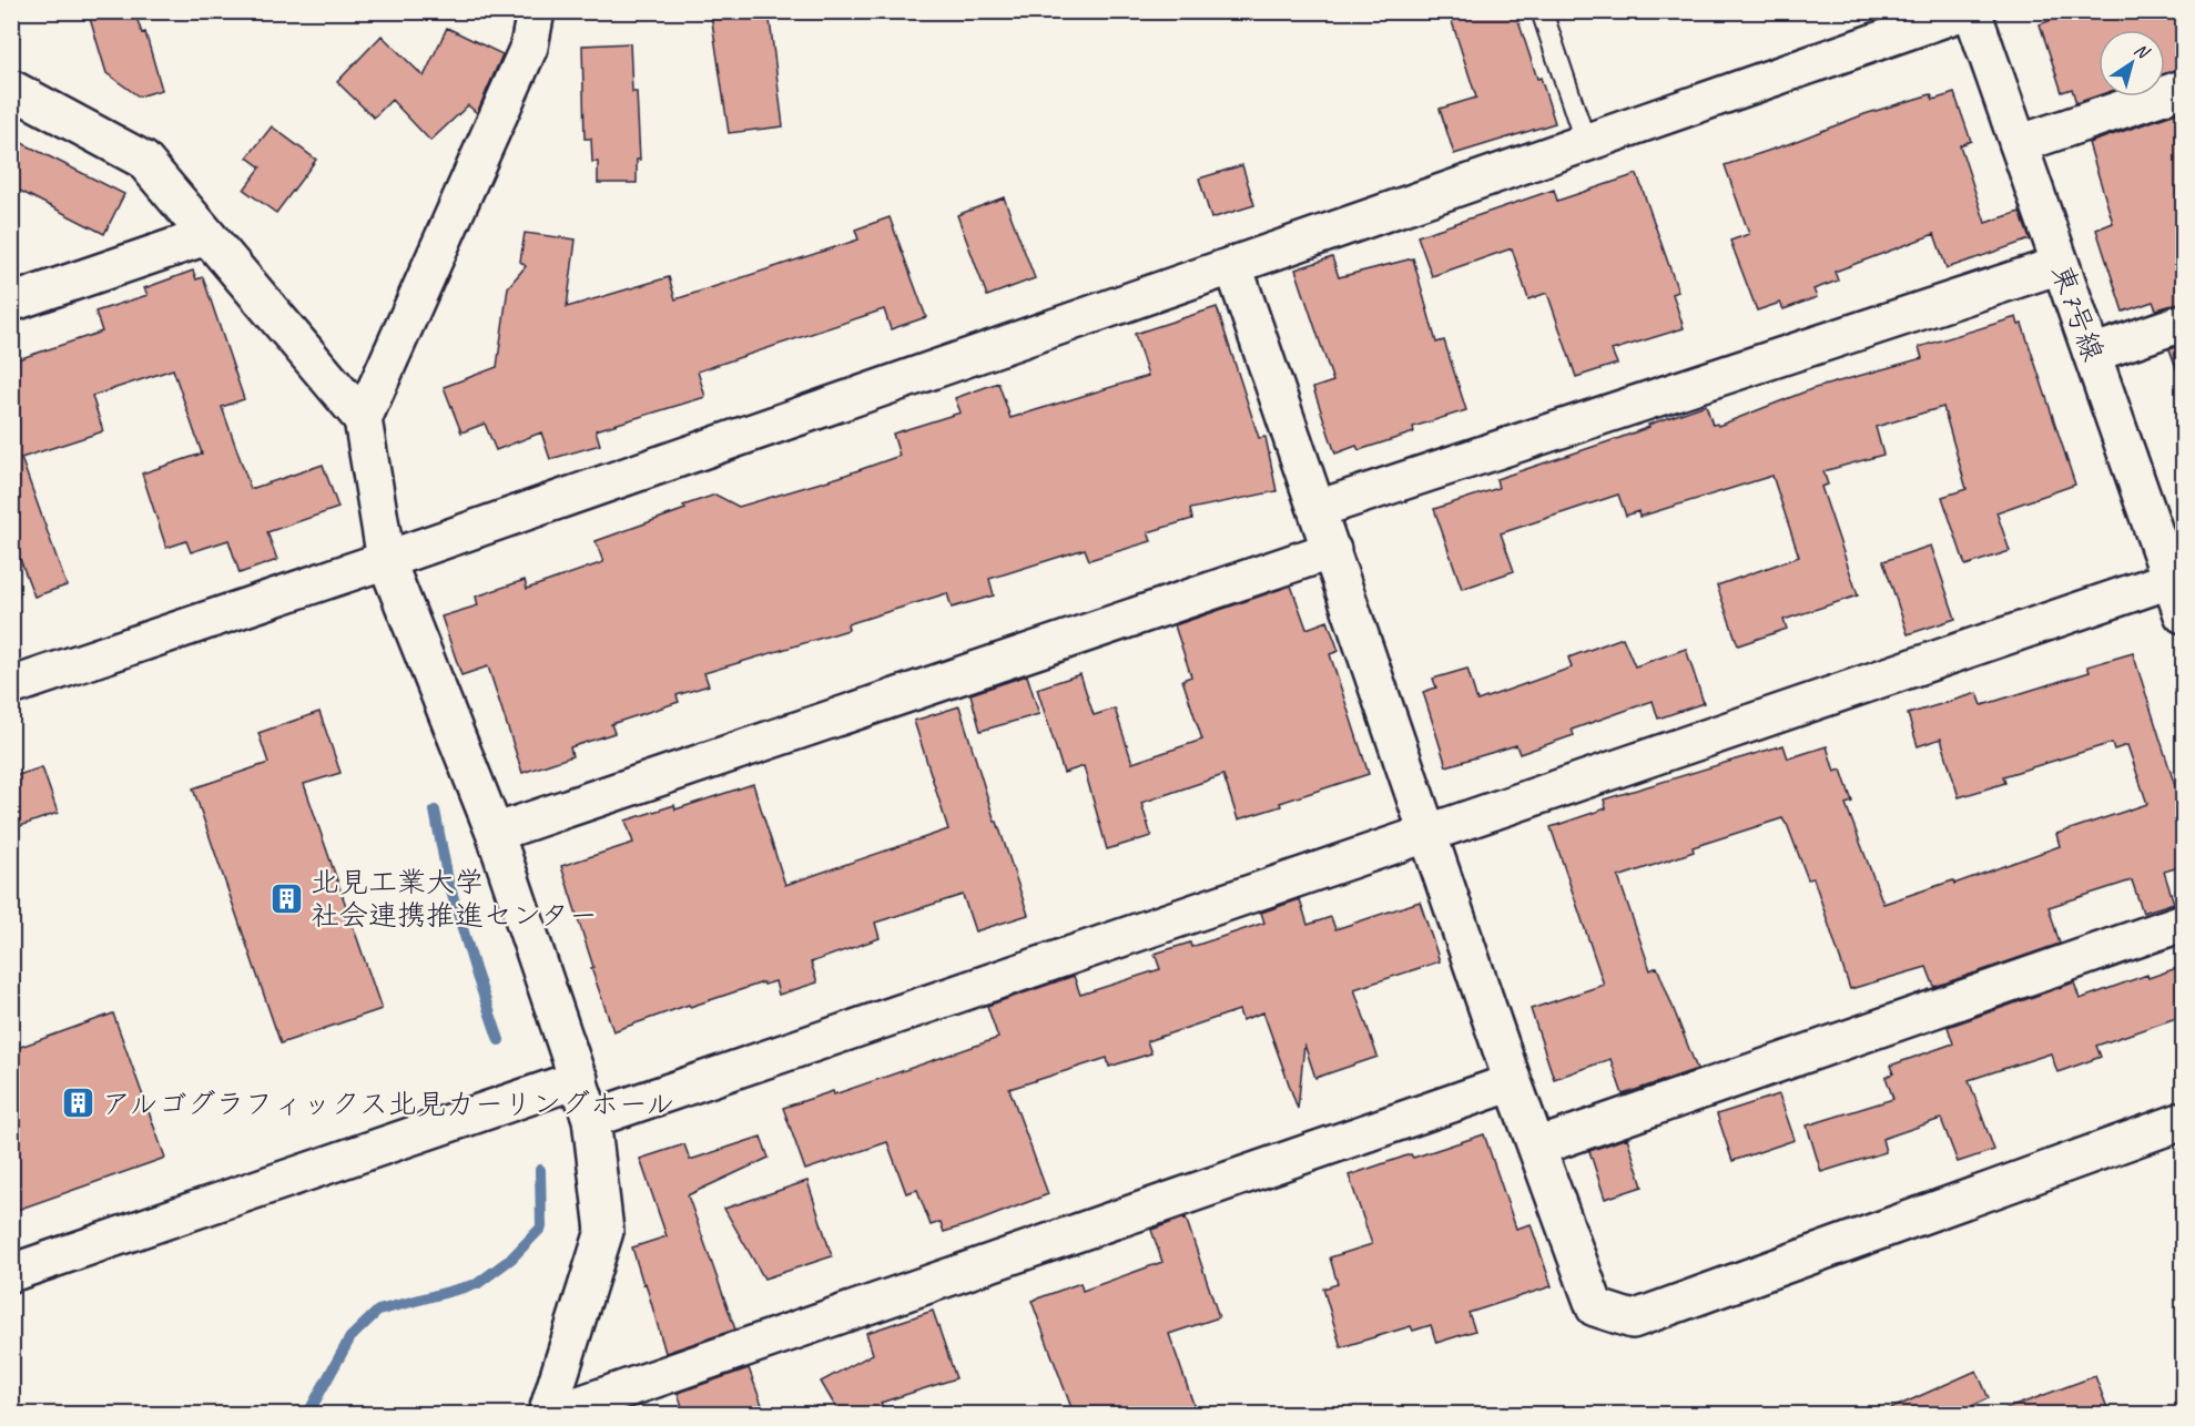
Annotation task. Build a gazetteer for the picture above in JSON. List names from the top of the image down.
{
  "streets": {
    "street": ["東7号線"]
  },
  "places": {
    "building": ["北見工業大学 社会連携推進センター", "アルゴグラフィックス北見カーリングホール"]
  },
  "north": "top right"
}
